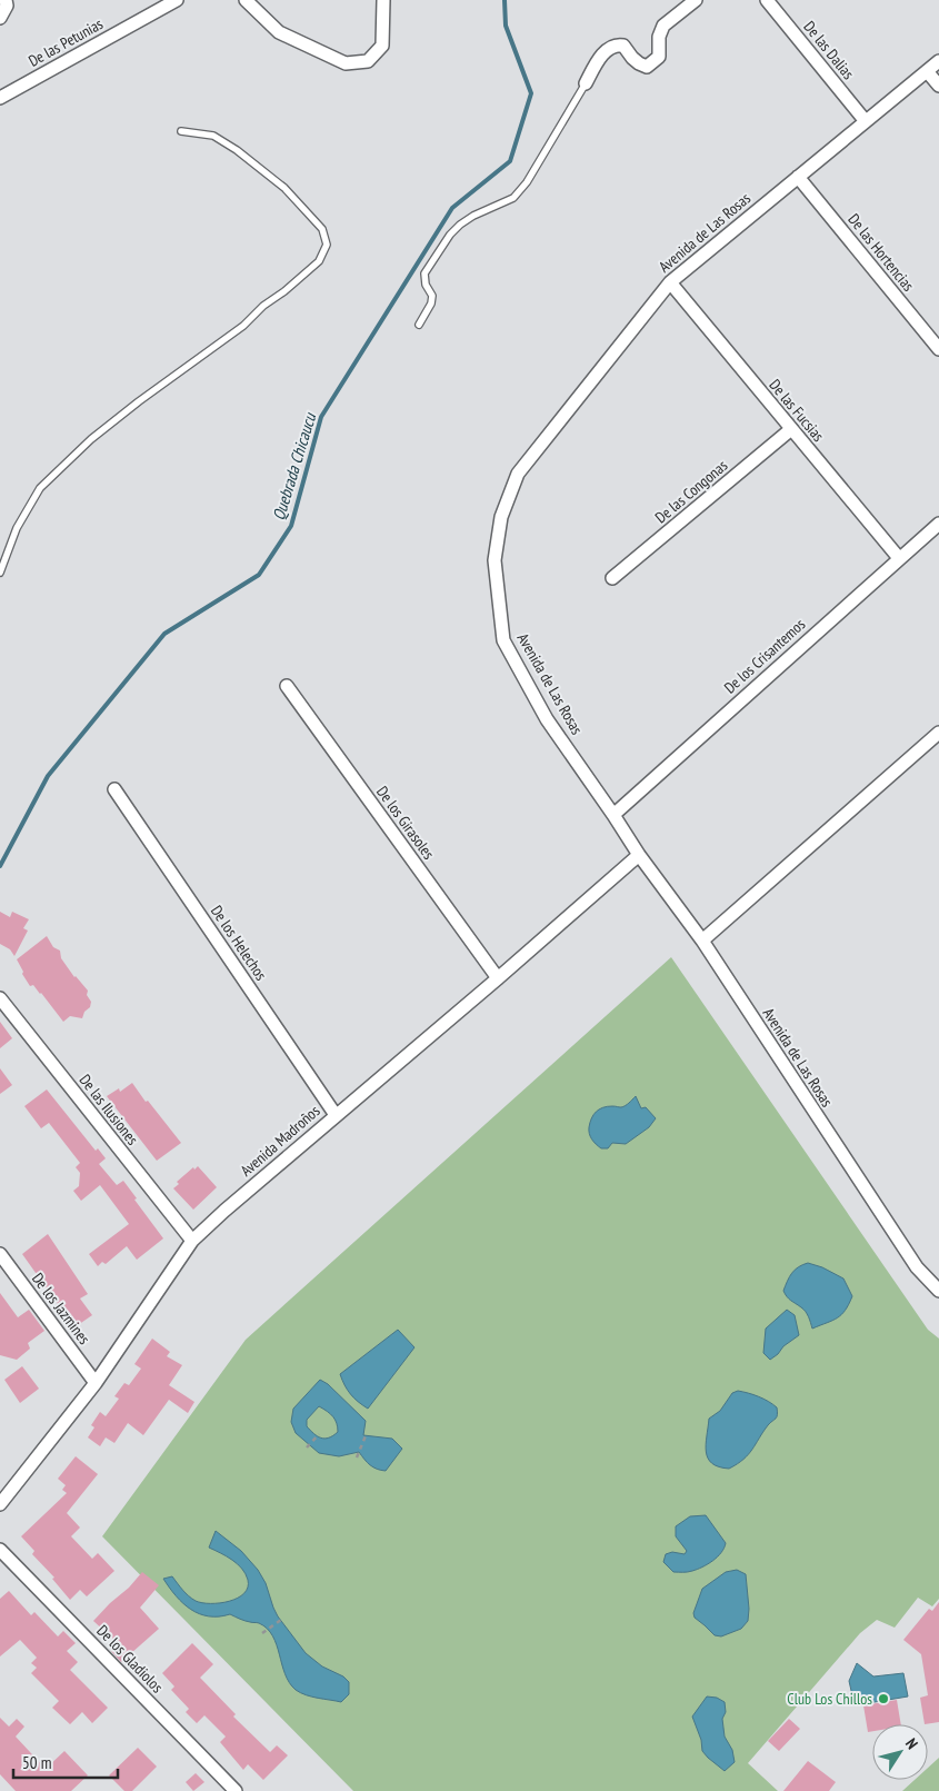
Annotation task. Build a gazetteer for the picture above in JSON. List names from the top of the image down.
{
  "streets": {
    "street": [
      "De las Petunias",
      "De las Dalias",
      "Avenida de Las Rosas",
      "De las Hortencias",
      "De las Fucsias",
      "De las Congonas",
      "De los Crisantemos",
      "De los Girasoles",
      "De los Helechos",
      "De las Ilusiones",
      "Avenida Madroños",
      "De los Jazmines",
      "De los Gladiolos"
    ]
  },
  "crossings": [
    ["De las Dalias", "Avenida de Las Rosas"],
    ["Avenida de Las Rosas", "De las Hortencias"],
    ["Avenida de Las Rosas", "De las Fucsias"],
    ["Avenida de Las Rosas", "De los Crisantemos"],
    ["Avenida de Las Rosas", "Avenida Madroños"],
    ["De las Fucsias", "De las Congonas"],
    ["De las Fucsias", "De los Crisantemos"],
    ["De los Girasoles", "Avenida Madroños"],
    ["De los Helechos", "Avenida Madroños"],
    ["De las Ilusiones", "Avenida Madroños"],
    ["Avenida Madroños", "De los Jazmines"]
  ],
  "water": ["Quebrada Chicaucu"],
  "places": ["Club Los Chillos"],
  "scale_bar": "50 m",
  "north": "top right"
}
